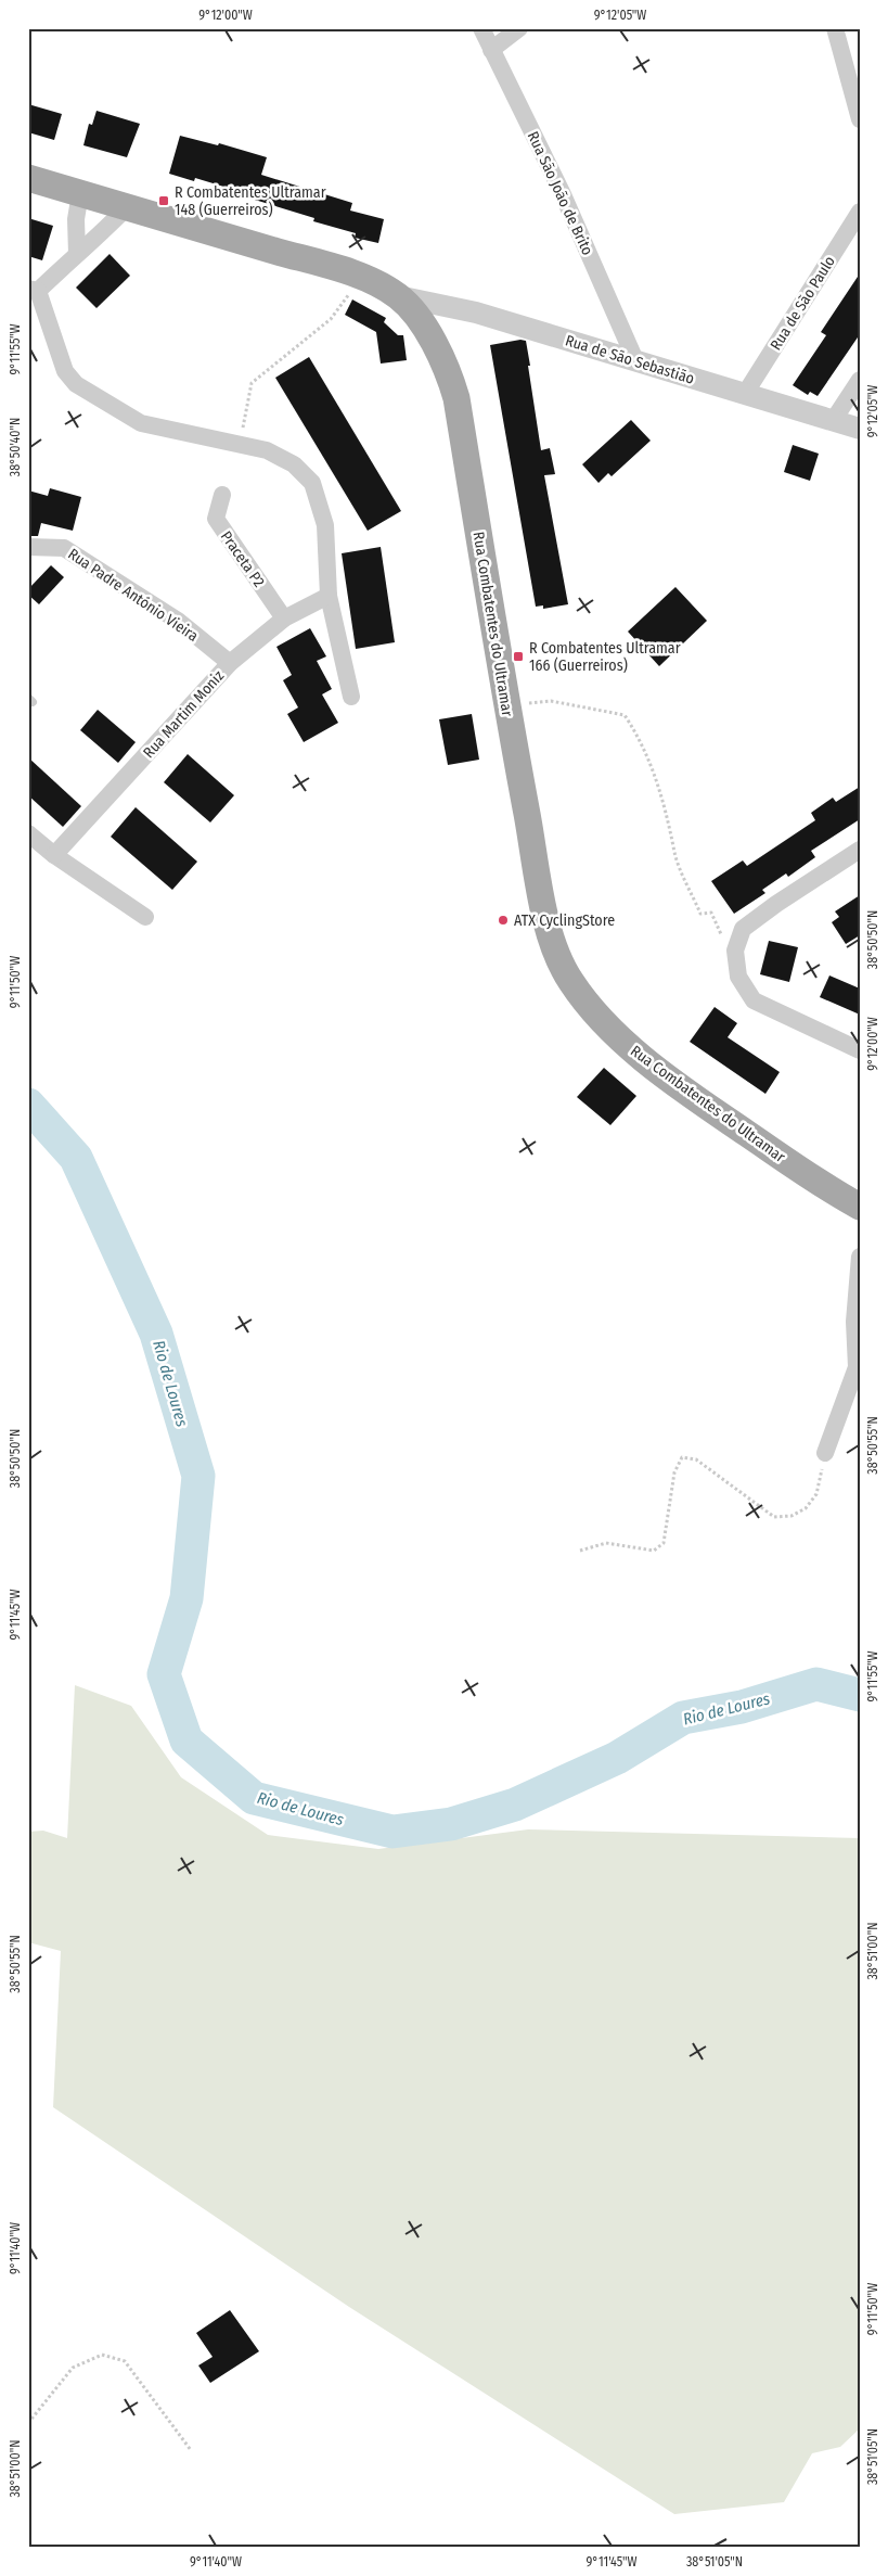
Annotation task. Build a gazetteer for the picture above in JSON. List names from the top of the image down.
{
  "streets": {
    "main road": ["Rua Combatentes do Ultramar"],
    "street": [
      "Rua São João de Brito",
      "Rua de São Paulo",
      "Rua de São Sebastião",
      "Praceta P2",
      "Rua Padre António Vieira",
      "Rua Martim Moniz"
    ]
  },
  "crossings": [
    ["Rua São João de Brito", "Rua de São Sebastião"],
    ["Rua de São Paulo", "Rua de São Sebastião"],
    ["Rua de São Sebastião", "Rua Combatentes do Ultramar"],
    ["Praceta P2", "Rua Martim Moniz"],
    ["Rua Padre António Vieira", "Rua Martim Moniz"]
  ],
  "water": ["Rio de Loures"],
  "places": {
    "transit": ["R Combatentes Ultramar 148 (Guerreiros)", "R Combatentes Ultramar 166 (Guerreiros)"],
    "other": ["ATX CyclingStore"]
  },
  "coordinates": [
    "9°12'00\"W",
    "9°12'05\"W",
    "9°11'55\"W",
    "38°50'40\"N",
    "38°50'50\"N",
    "9°11'50\"W",
    "38°50'55\"N",
    "9°11'45\"W",
    "38°51'00\"N",
    "9°11'40\"W",
    "38°51'05\"N"
  ]
}
